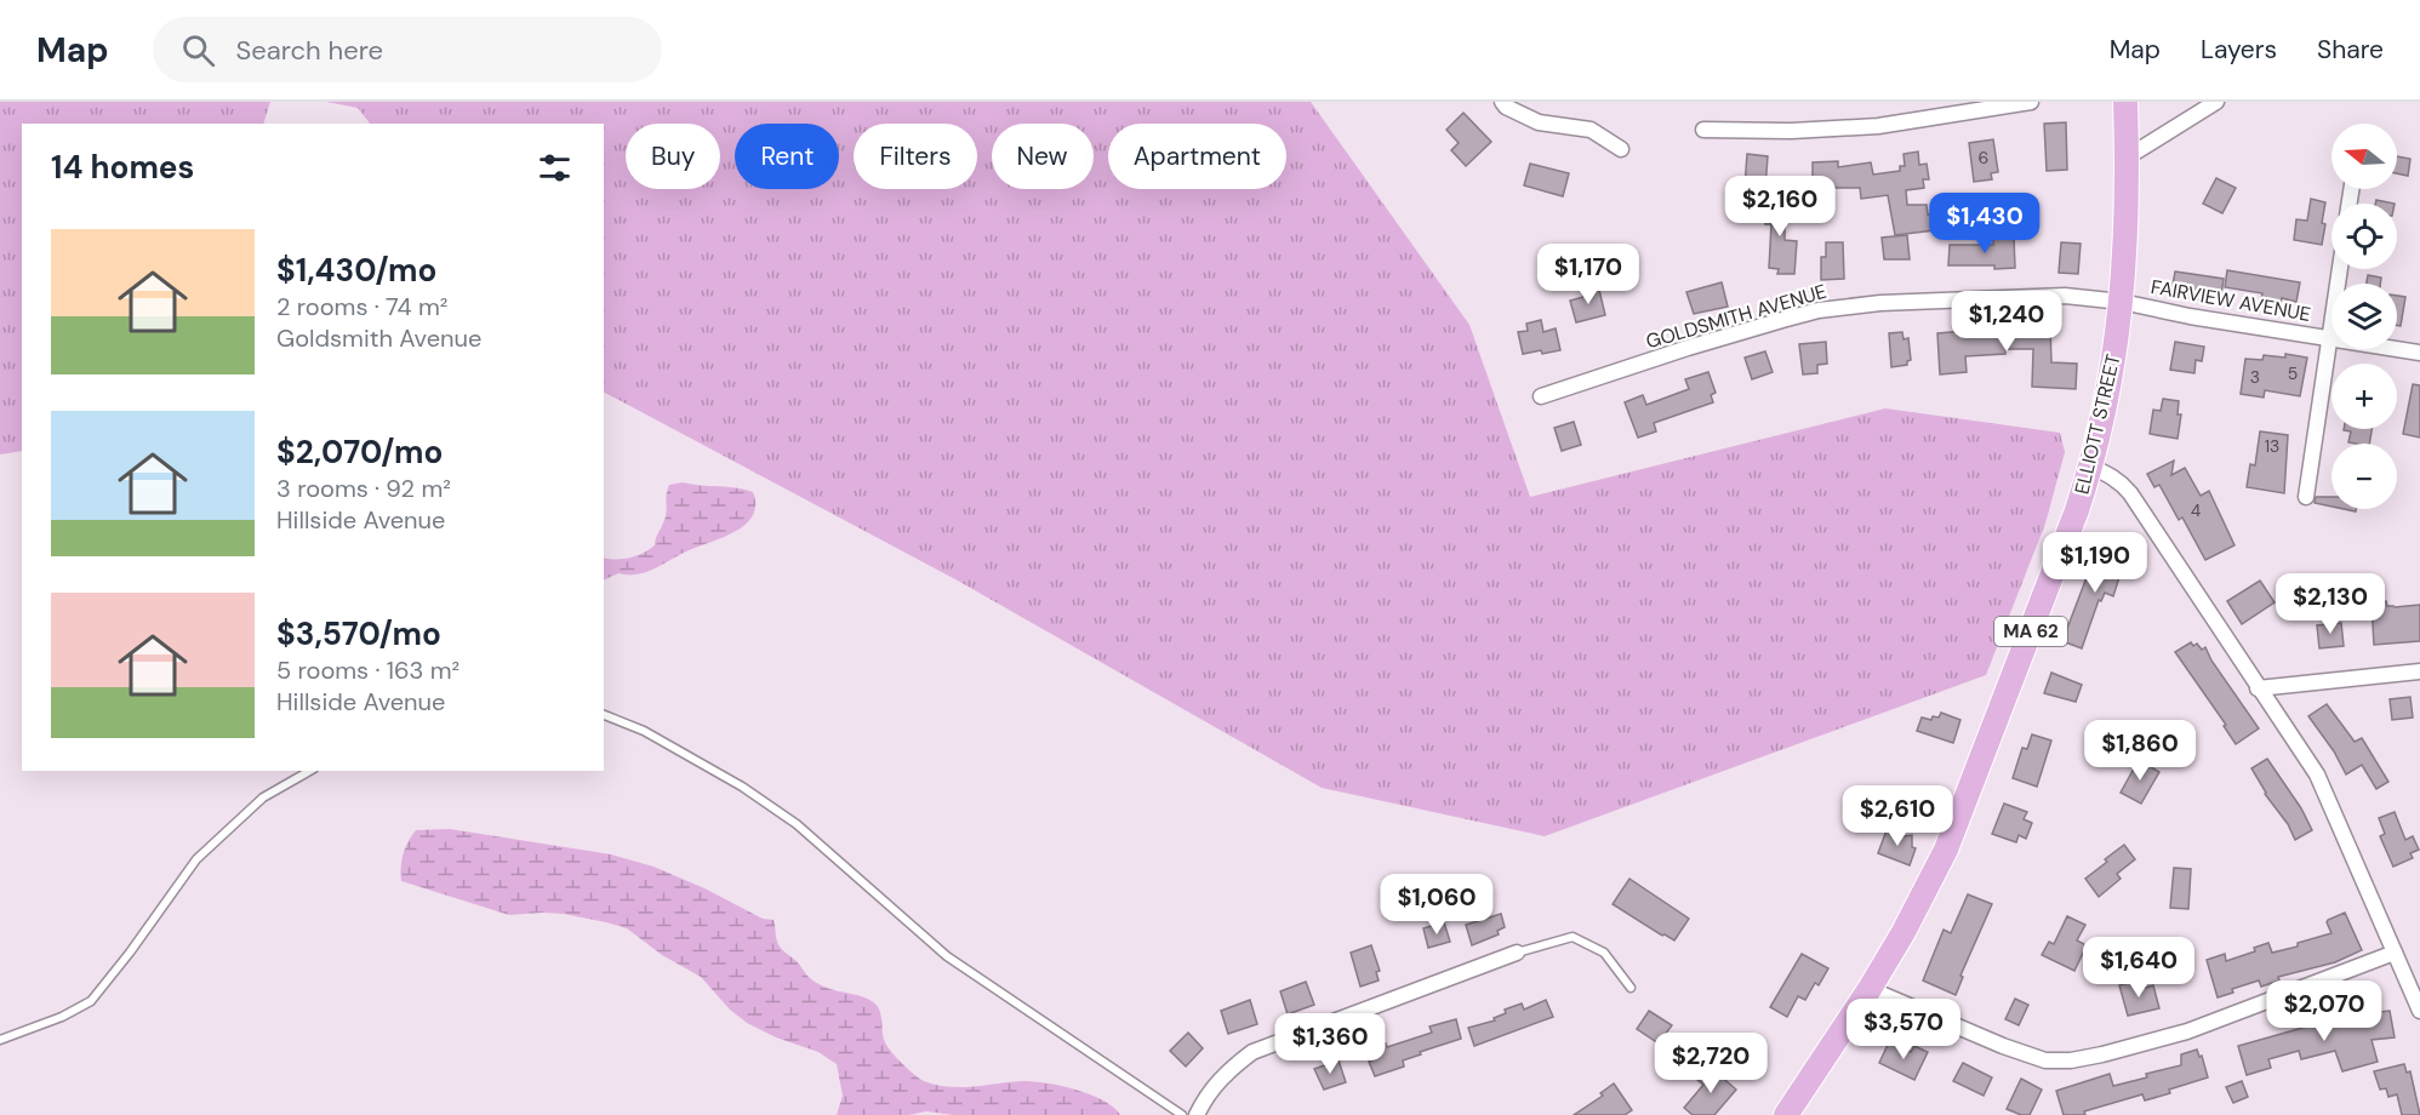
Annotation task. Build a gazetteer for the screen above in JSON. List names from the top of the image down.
{
  "streets": {
    "main road": ["ELLIOTT STREET", "MA 62"],
    "street": ["FAIRVIEW AVENUE", "GOLDSMITH AVENUE"]
  },
  "crossings": [
    ["FAIRVIEW AVENUE", "GOLDSMITH AVENUE"],
    ["FAIRVIEW AVENUE", "ELLIOTT STREET"],
    ["GOLDSMITH AVENUE", "ELLIOTT STREET"]
  ],
  "house_numbers": [
    "6",
    "5",
    "3",
    "13",
    "4"
  ],
  "north": "left",
  "page": {
    "header": "Map",
    "search": "Search here",
    "nav": ["Map", "Layers", "Share"],
    "map_buttons": ["+", "−"],
    "chip": [
      "Buy",
      "Rent",
      "Filters",
      "New",
      "Apartment"
    ],
    "heading": "14 homes",
    "price": [
      "$2,160",
      "$1,430",
      "$1,170",
      "$1,240",
      "$1,190",
      "$2,130",
      "$1,860",
      "$2,610",
      "$1,060",
      "$1,640",
      "$2,070",
      "$3,570",
      "$1,360",
      "$2,720"
    ],
    "list": [
      {
        "name": "$1,430/mo",
        "note": "2 rooms · 74 m² · Goldsmith Avenue"
      },
      {
        "name": "$2,070/mo",
        "note": "3 rooms · 92 m² · Hillside Avenue"
      },
      {
        "name": "$3,570/mo",
        "note": "5 rooms · 163 m² · Hillside Avenue"
      }
    ]
  }
}
